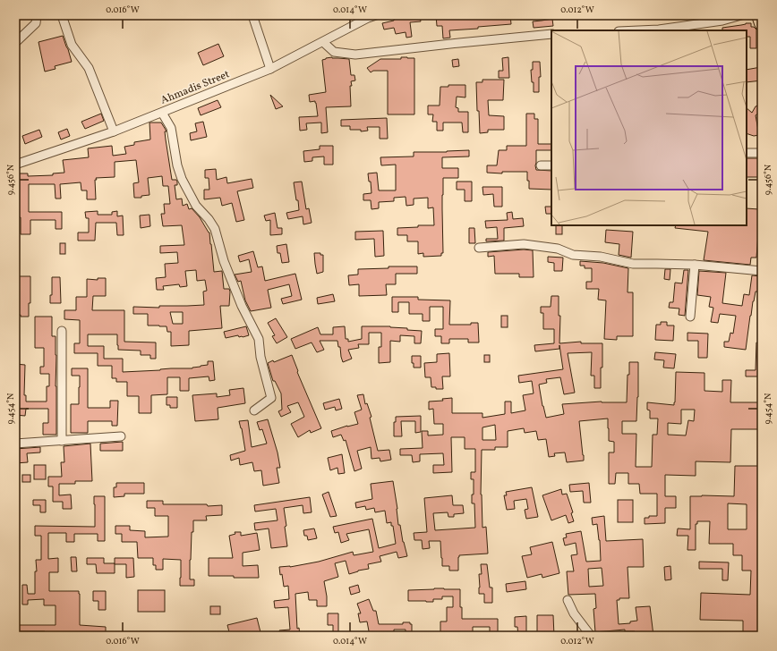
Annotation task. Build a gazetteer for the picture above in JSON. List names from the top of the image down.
{
  "streets": {
    "street": ["Ahmadis Street"]
  },
  "coordinates": [
    "0.016°W",
    "0.014°W",
    "0.012°W",
    "9.456°N",
    "9.454°N"
  ]
}
